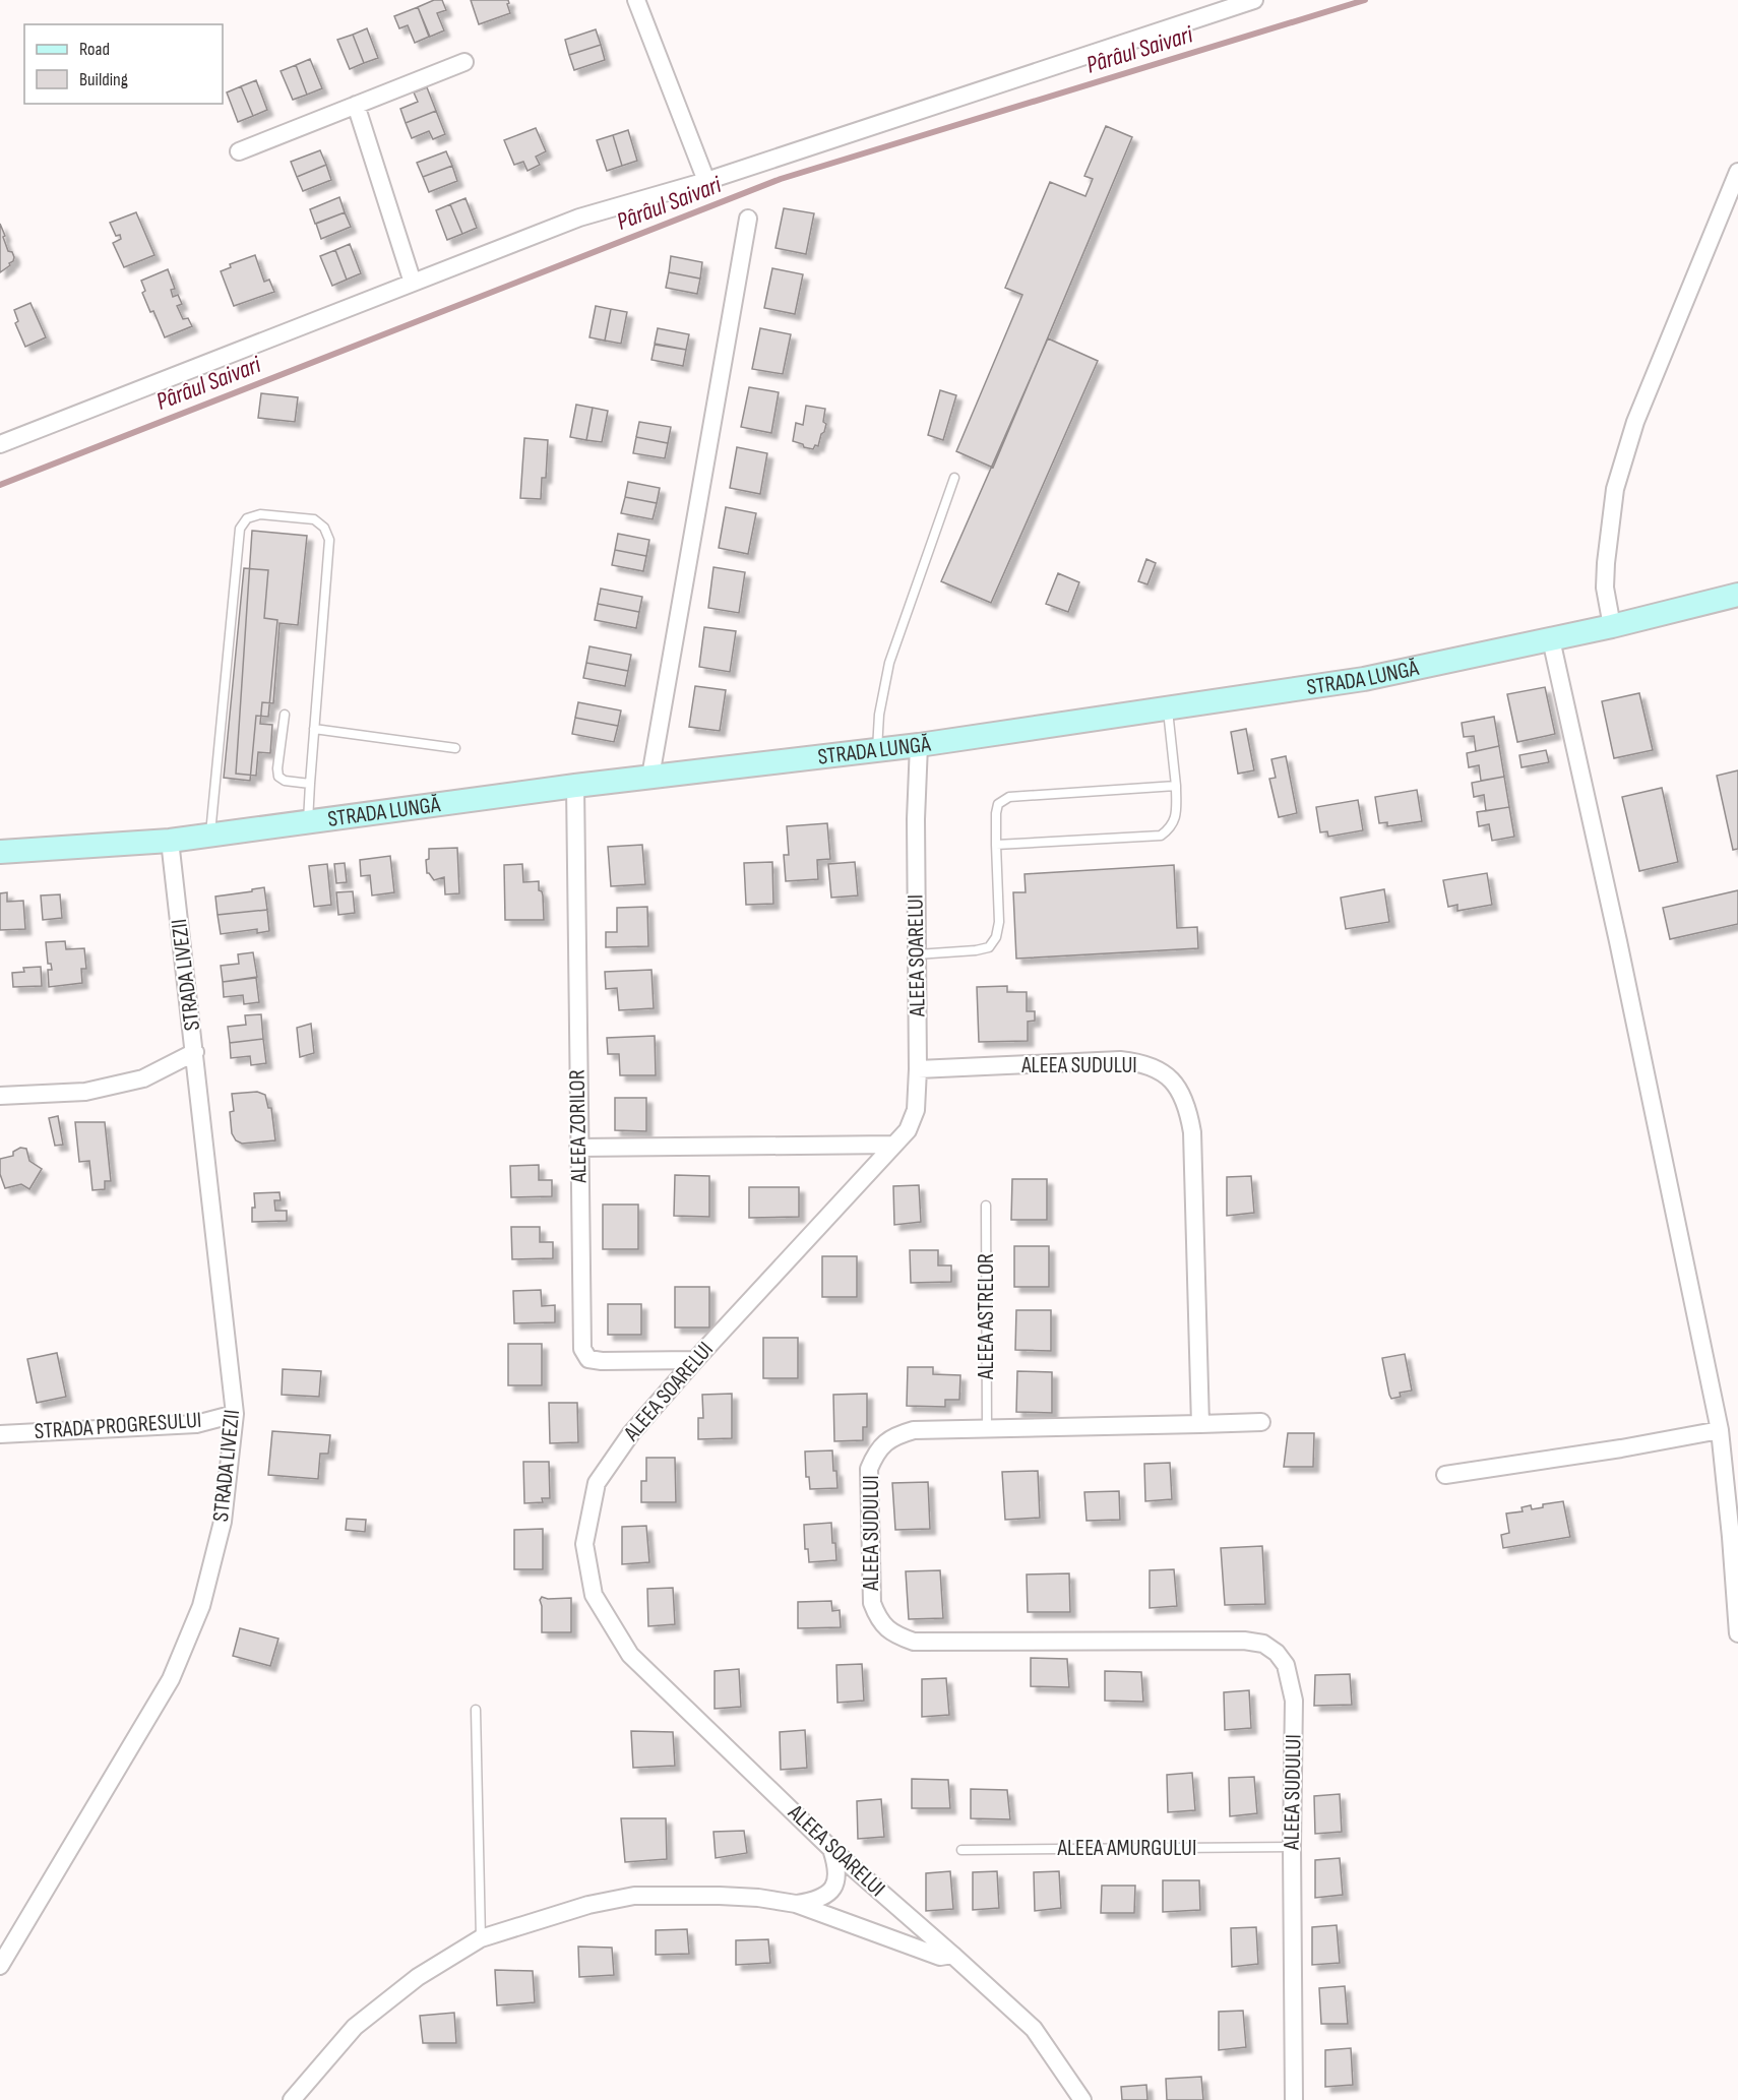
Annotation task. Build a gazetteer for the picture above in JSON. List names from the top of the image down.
{
  "streets": {
    "main road": ["STRADA LUNGĂ"],
    "street": [
      "ALEEA SOARELUI",
      "STRADA LIVEZII",
      "ALEEA SUDULUI",
      "ALEEA ZORILOR",
      "STRADA PROGRESULUI"
    ],
    "lane": ["ALEEA ASTRELOR", "ALEEA AMURGULUI"]
  },
  "crossings": [
    ["STRADA LUNGĂ", "ALEEA SOARELUI"],
    ["STRADA LUNGĂ", "STRADA LIVEZII"],
    ["STRADA LUNGĂ", "ALEEA ZORILOR"],
    ["ALEEA SOARELUI", "ALEEA SUDULUI"],
    ["ALEEA SOARELUI", "ALEEA ZORILOR"],
    ["STRADA LIVEZII", "STRADA PROGRESULUI"],
    ["ALEEA SUDULUI", "ALEEA ASTRELOR"],
    ["ALEEA SUDULUI", "ALEEA AMURGULUI"]
  ],
  "water": ["Pârâul Saivari"],
  "legend": ["Road", "Building"]
}
